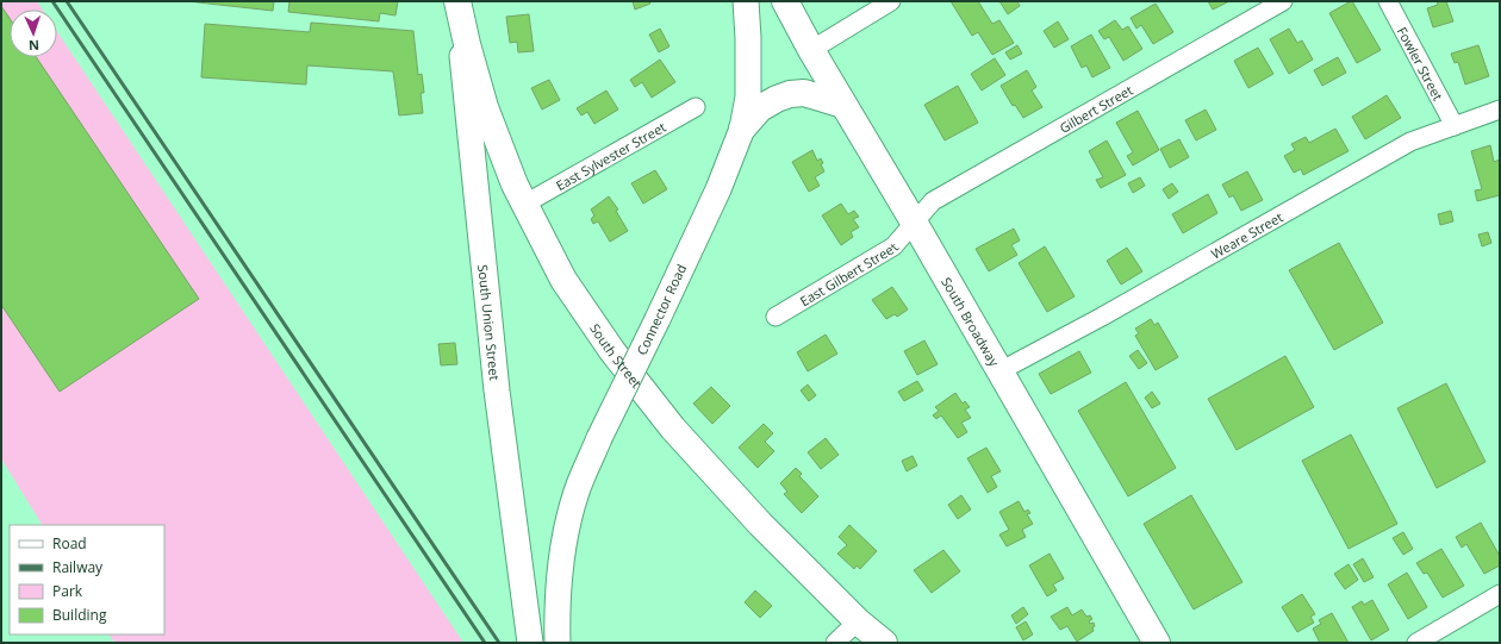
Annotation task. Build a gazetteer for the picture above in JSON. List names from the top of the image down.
{
  "streets": {
    "main road": [
      "Connector Road",
      "South Broadway",
      "South Union Street",
      "South Street"
    ],
    "street": [
      "Fowler Street",
      "Gilbert Street",
      "East Sylvester Street",
      "Weare Street",
      "East Gilbert Street"
    ]
  },
  "crossings": [
    ["Fowler Street", "Weare Street"],
    ["Gilbert Street", "East Gilbert Street"],
    ["Gilbert Street", "South Broadway"],
    ["East Sylvester Street", "South Street"],
    ["Weare Street", "South Broadway"],
    ["East Gilbert Street", "South Broadway"],
    ["South Union Street", "South Street"]
  ],
  "legend": [
    "Road",
    "Railway",
    "Park",
    "Building"
  ],
  "north": "bottom"
}
